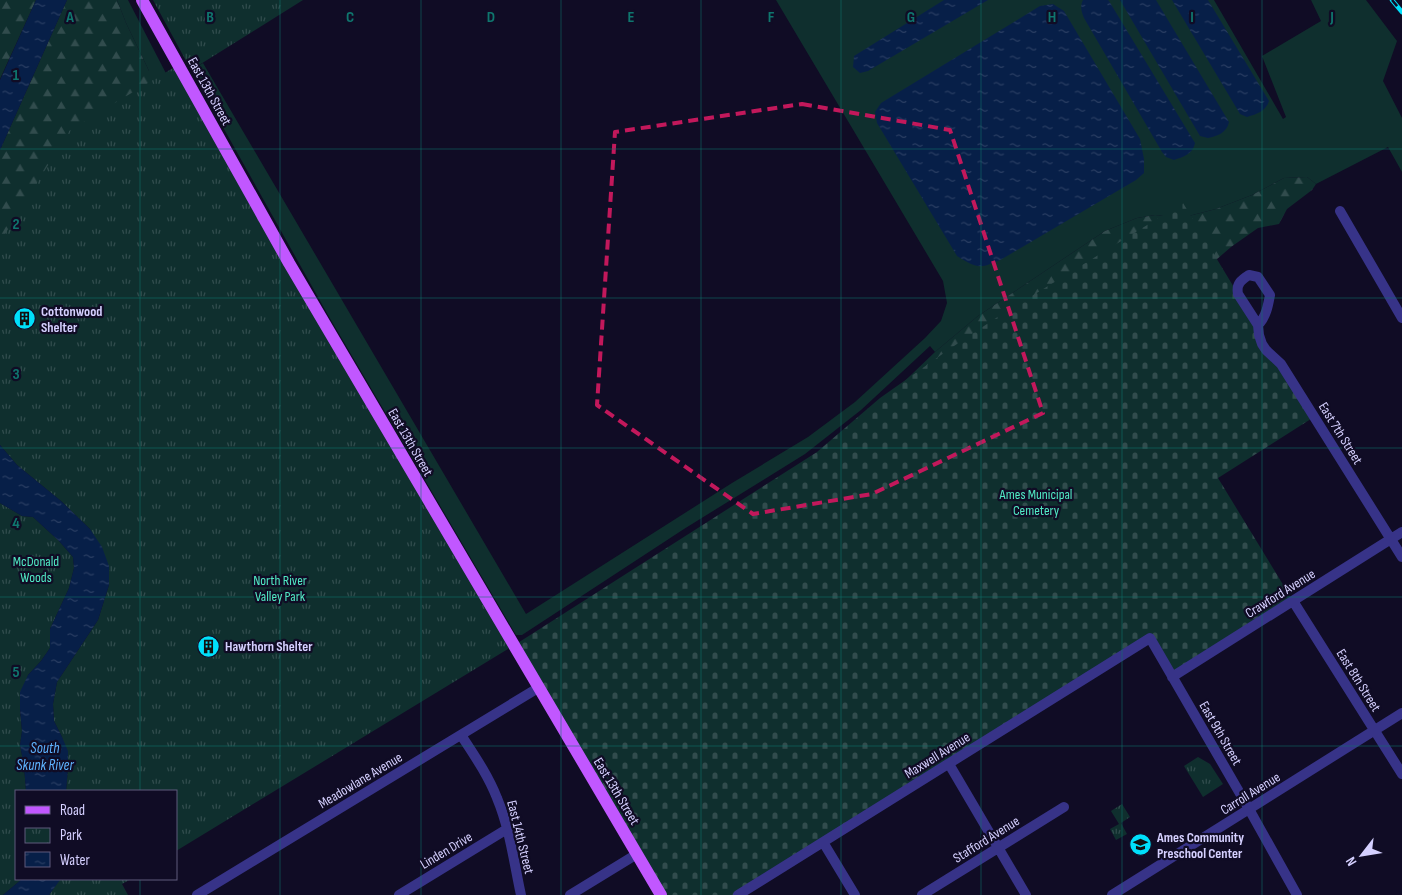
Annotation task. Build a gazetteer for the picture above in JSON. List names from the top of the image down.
{
  "streets": {
    "main road": ["East 13th Street"],
    "street": [
      "East 7th Street",
      "Crawford Avenue",
      "East 8th Street",
      "East 9th Street",
      "Maxwell Avenue",
      "Meadowlane Avenue",
      "Carroll Avenue",
      "East 14th Street",
      "Stafford Avenue",
      "Linden Drive"
    ]
  },
  "crossings": [
    ["East 13th Street", "Meadowlane Avenue"],
    ["East 7th Street", "Crawford Avenue"],
    ["Crawford Avenue", "East 8th Street"],
    ["Crawford Avenue", "East 9th Street"],
    ["East 8th Street", "Carroll Avenue"],
    ["East 9th Street", "Maxwell Avenue"],
    ["East 9th Street", "Carroll Avenue"],
    ["Meadowlane Avenue", "East 14th Street"],
    ["East 14th Street", "Linden Drive"]
  ],
  "water": ["South Skunk River"],
  "parks": ["Ames Municipal Cemetery", "McDonald Woods", "North River Valley Park"],
  "places": {
    "building": ["Cottonwood Shelter", "Hawthorn Shelter"],
    "school or university": ["Ames Community Preschool Center"]
  },
  "legend": ["Road", "Park", "Water"],
  "north": "bottom left",
  "grid": {
    "columns": [
      "A",
      "B",
      "C",
      "D",
      "E",
      "F",
      "G",
      "H",
      "I",
      "J"
    ],
    "rows": [
      "1",
      "2",
      "3",
      "4",
      "5"
    ]
  }
}
